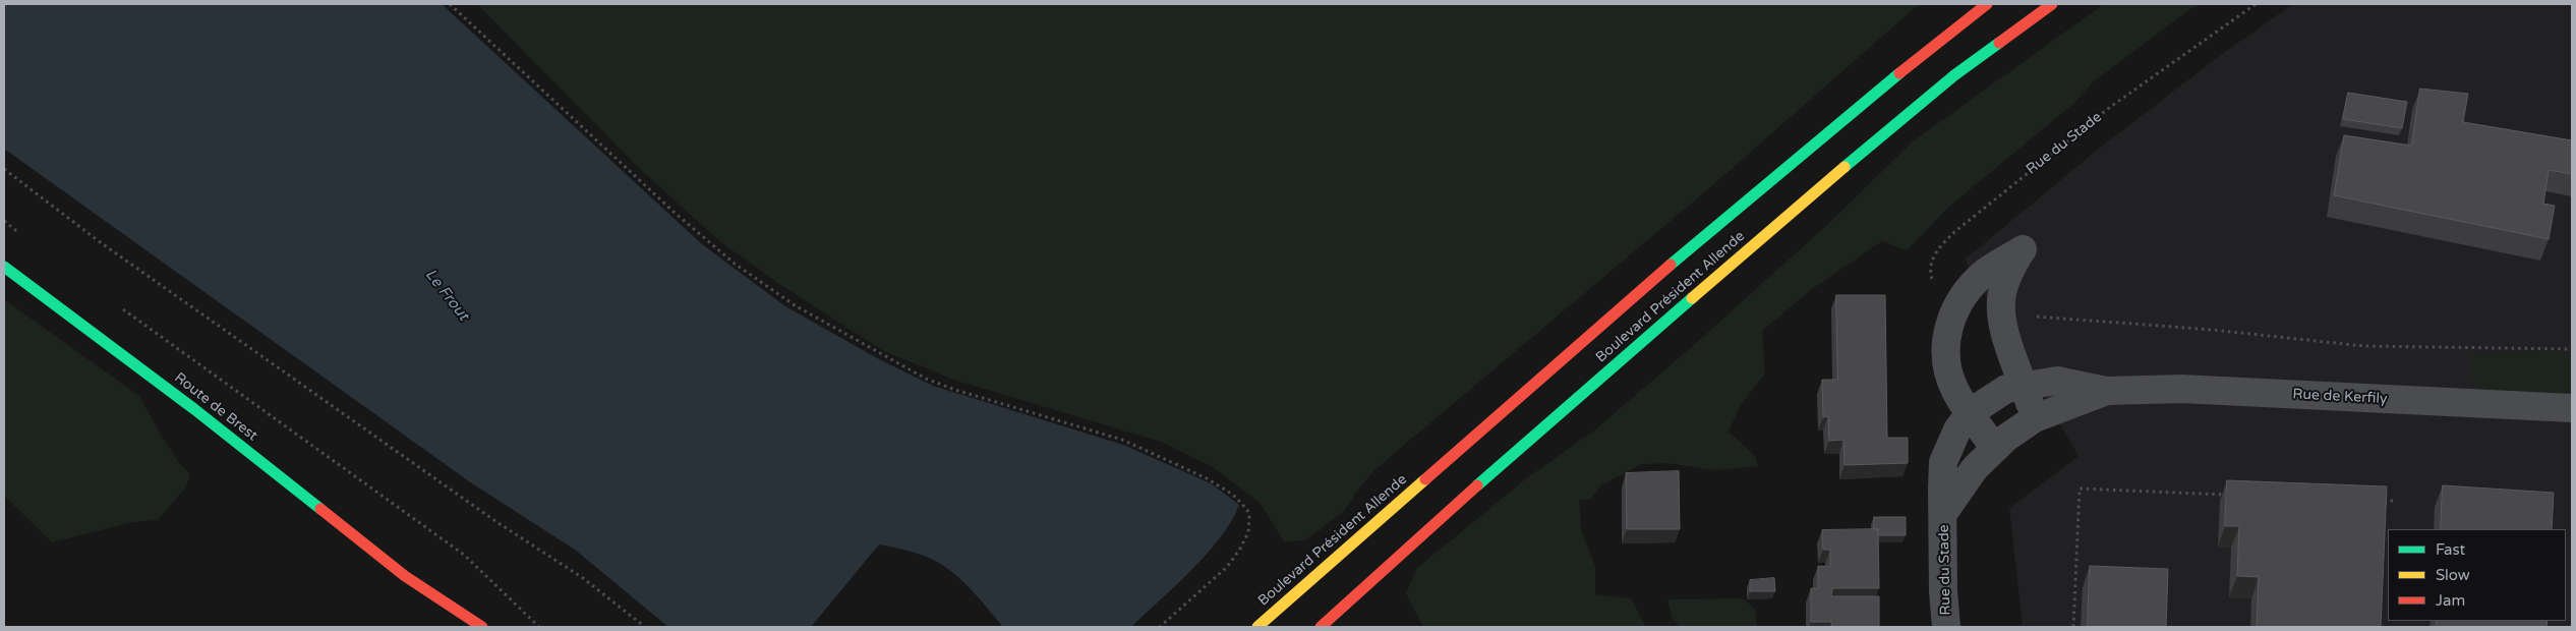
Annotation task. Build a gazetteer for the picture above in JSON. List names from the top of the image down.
{
  "streets": {
    "main road": ["Boulevard Président Allende", "Route de Brest"],
    "street": ["Rue du Stade", "Rue de Kerfily"]
  },
  "crossings": [
    ["Rue du Stade", "Rue de Kerfily"]
  ],
  "water": ["Le Frout"],
  "legend": ["Fast", "Slow", "Jam"]
}
